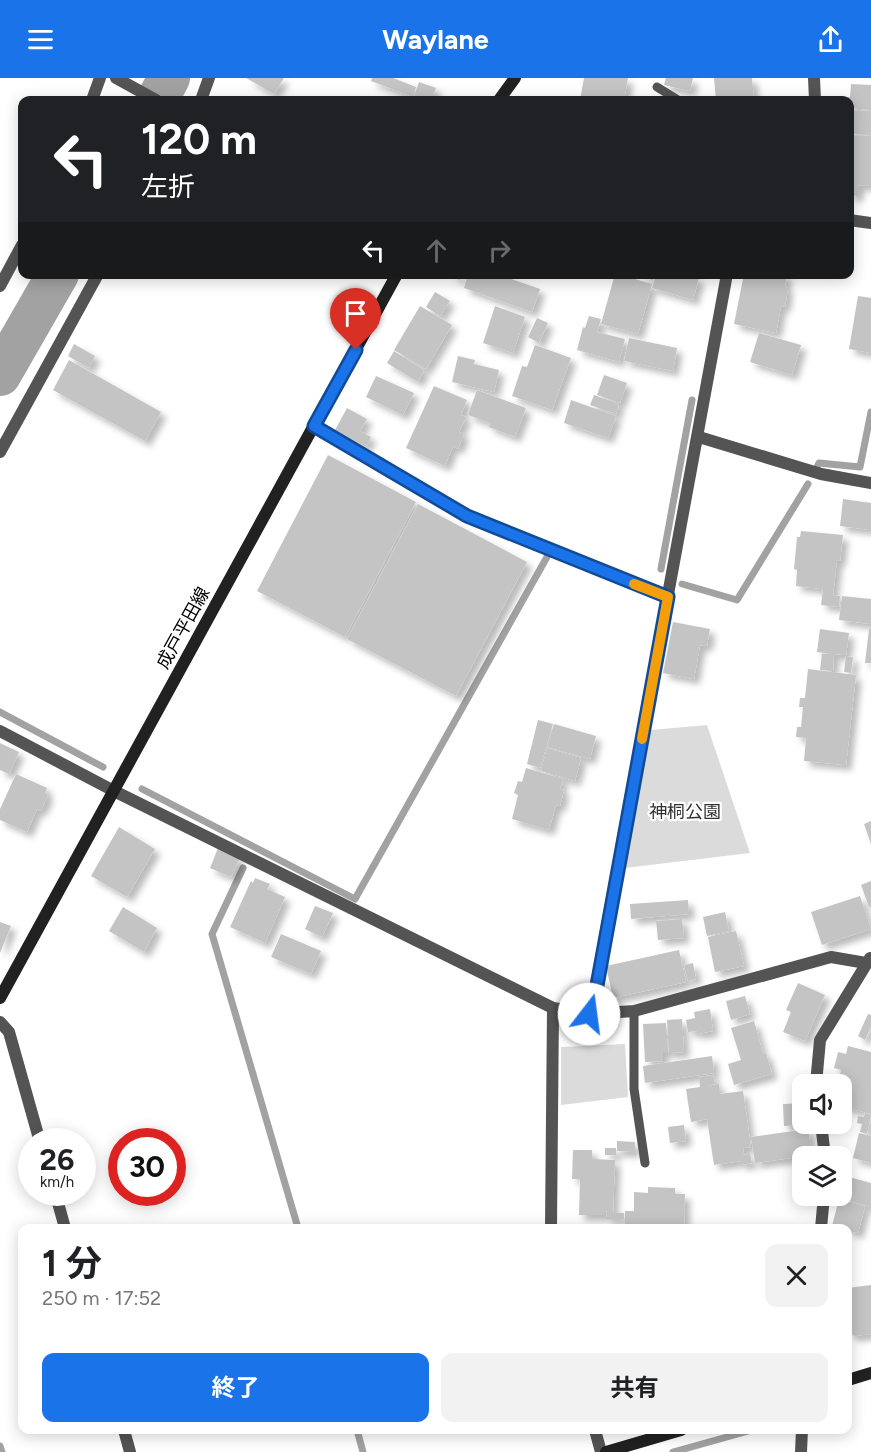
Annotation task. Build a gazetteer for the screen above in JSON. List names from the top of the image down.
{
  "streets": {
    "main road": ["成戸平田線"]
  },
  "parks": ["神桐公園"],
  "page": {
    "header": "Waylane",
    "turn": ["120 m", "左折"],
    "speed": "26 km/h",
    "limit": "30",
    "heading": ["1 分", "250 m · 17:52"],
    "buttons": ["終了", "共有"]
  }
}
